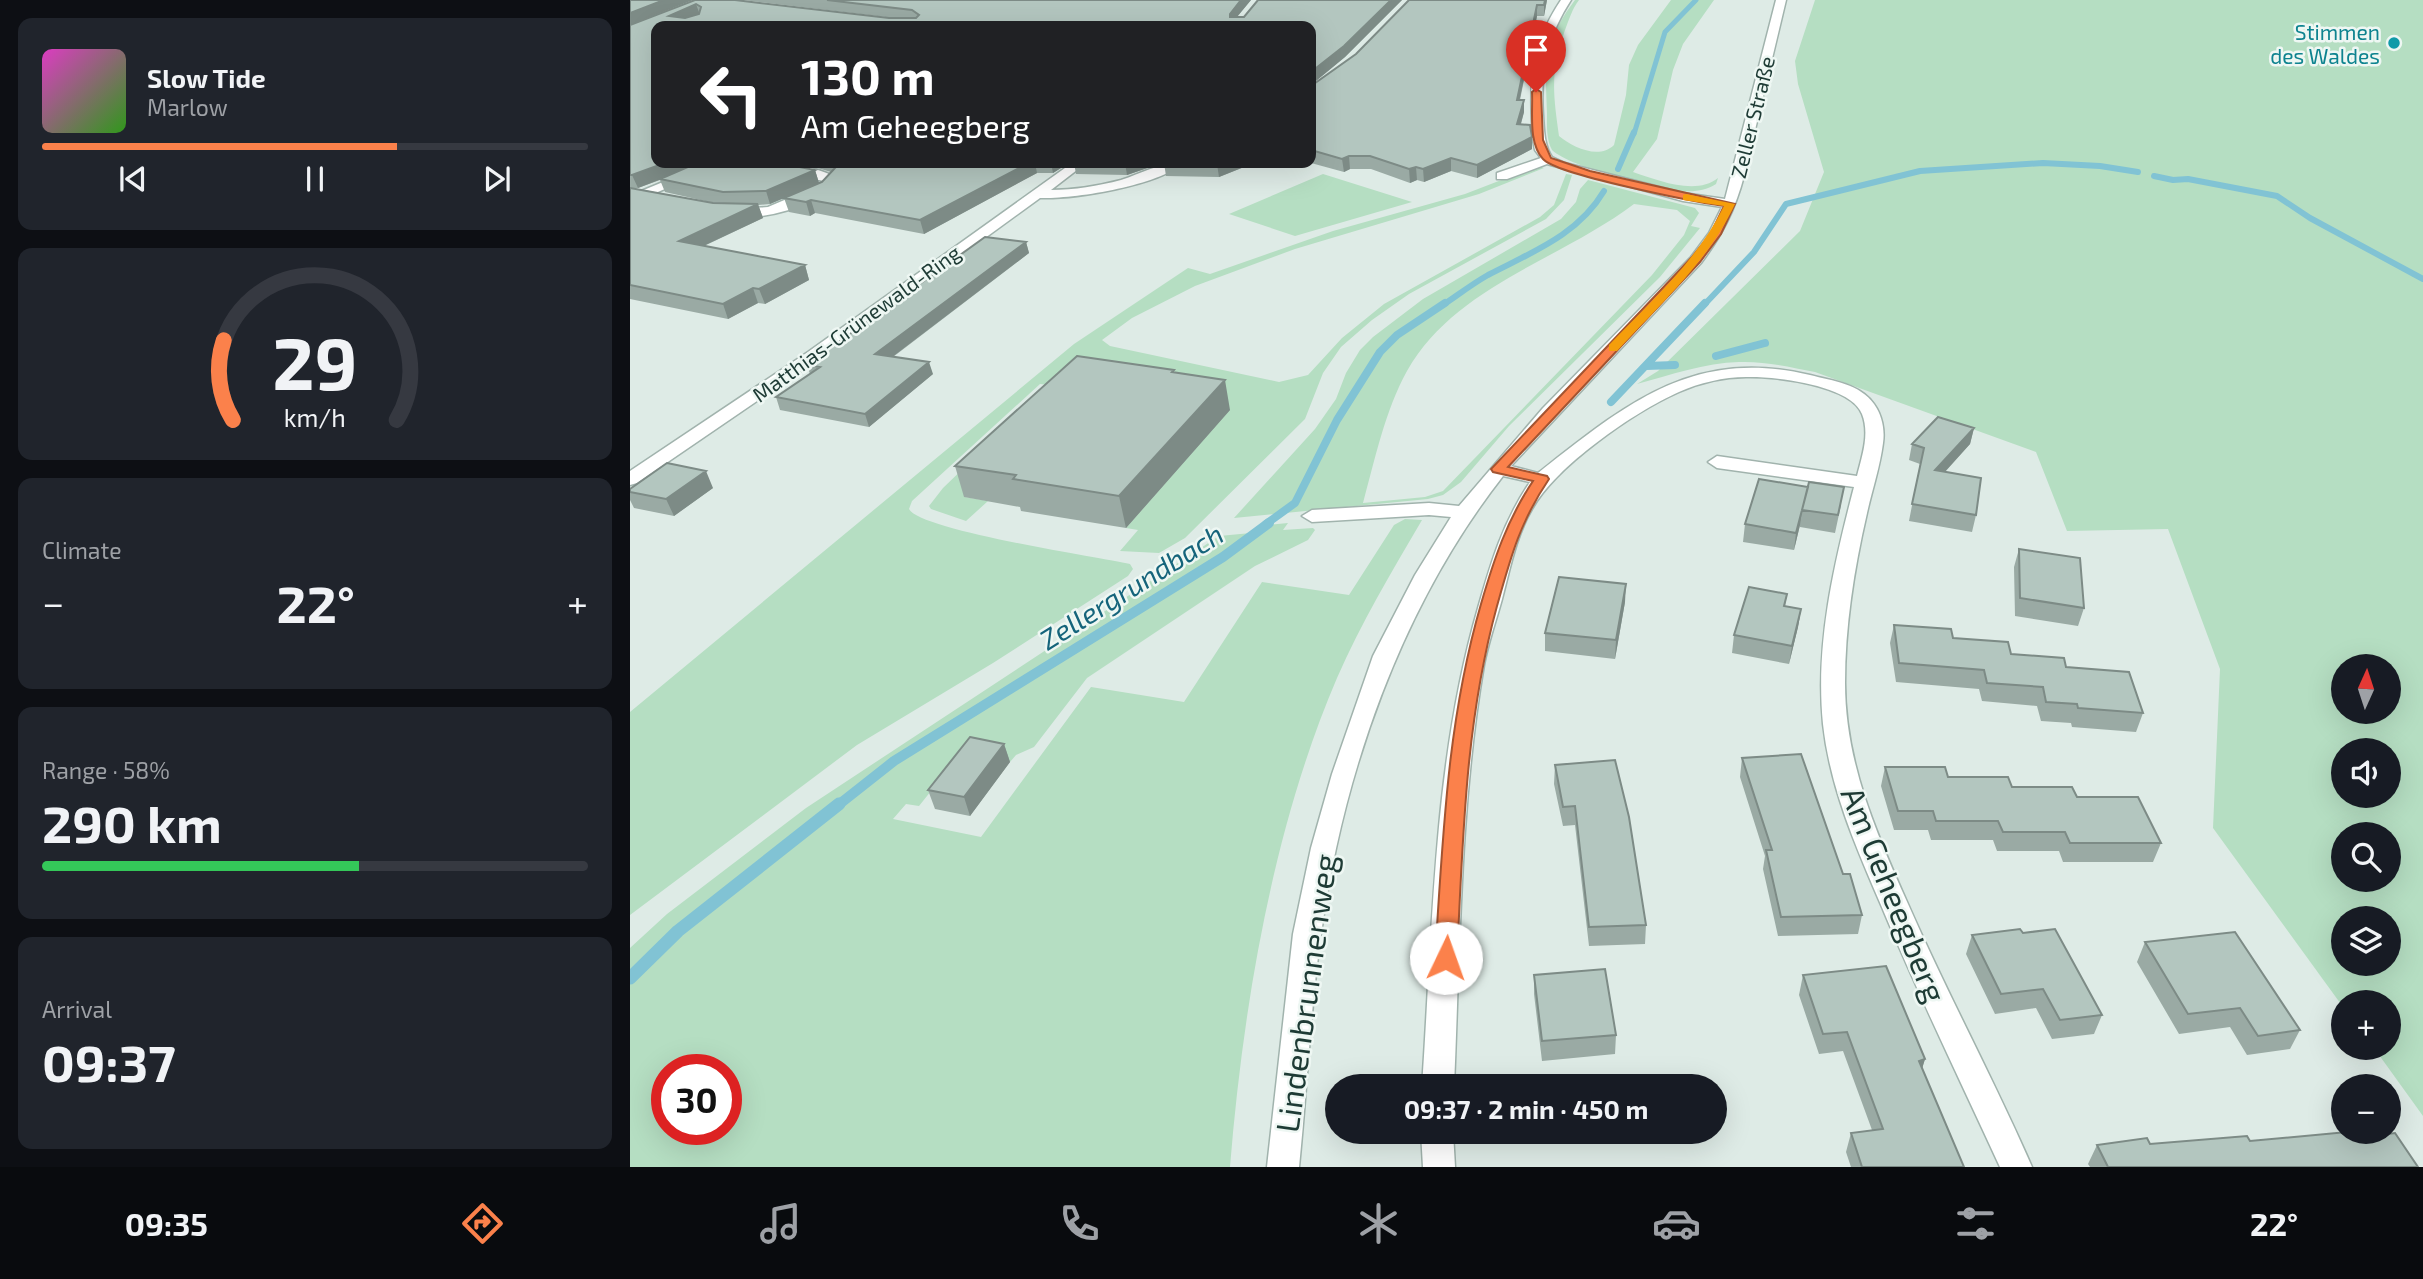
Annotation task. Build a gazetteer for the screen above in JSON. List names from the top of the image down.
{
  "streets": {
    "street": [
      "Zeller Straße",
      "Matthias-Grünewald-Ring",
      "Am Geheegberg",
      "Lindenbrunnenweg"
    ]
  },
  "crossings": [
    ["Zeller Straße", "Lindenbrunnenweg"]
  ],
  "water": ["Zellergrundbach"],
  "places": ["Stimmen des Waldes"],
  "north": "top",
  "page": {
    "turn": ["130 m", "Am Geheegberg"],
    "song": ["Slow Tide", "Marlow"],
    "tile": [
      "Climate",
      ["Range · 58%", "290 km"],
      ["Arrival", "09:37"]
    ],
    "heat": ["−", "22°", "+"],
    "map_buttons": ["+", "−"],
    "limit": "30",
    "trip": "09:37 · 2 min · 450 m",
    "tabs": ["09:35", "22°"],
    "gauge": ["29", "km/h"]
  }
}
